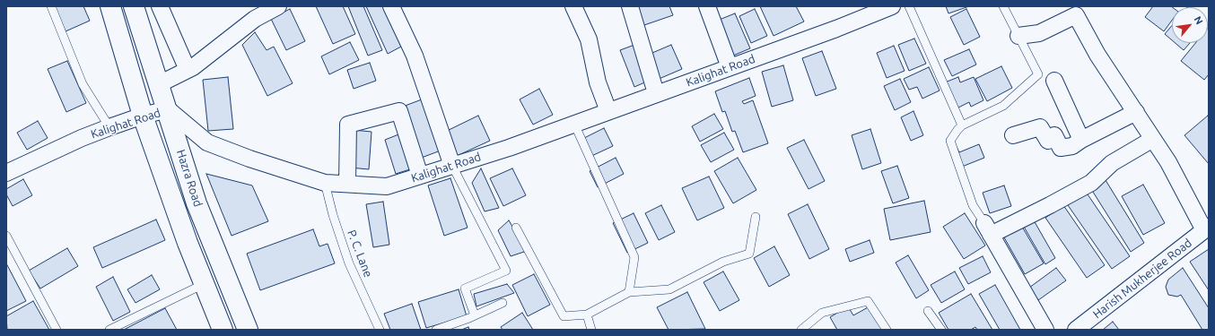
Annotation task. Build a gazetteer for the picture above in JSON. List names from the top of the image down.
{
  "streets": {
    "main road": ["Hazra Road"],
    "street": ["Kalighat Road", "Harish Mukherjee Road"],
    "lane": ["P. C. Lane"]
  },
  "crossings": [
    ["Kalighat Road", "Hazra Road"],
    ["Kalighat Road", "P. C. Lane"]
  ],
  "north": "top right"
}
